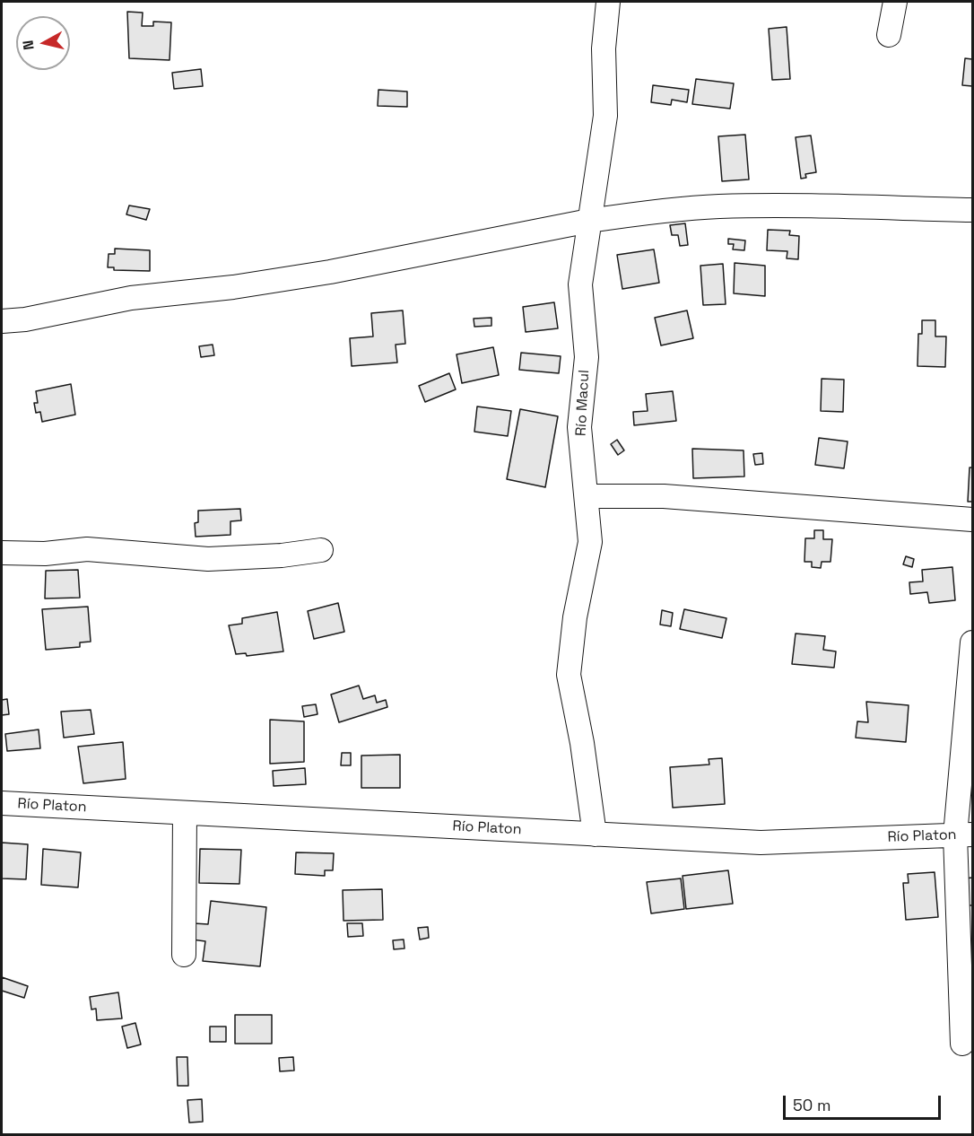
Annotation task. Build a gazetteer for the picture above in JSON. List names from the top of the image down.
{
  "streets": {
    "street": ["Río Macul", "Río Platon"]
  },
  "crossings": [
    ["Río Macul", "Río Platon"]
  ],
  "scale_bar": "50 m",
  "north": "left"
}
